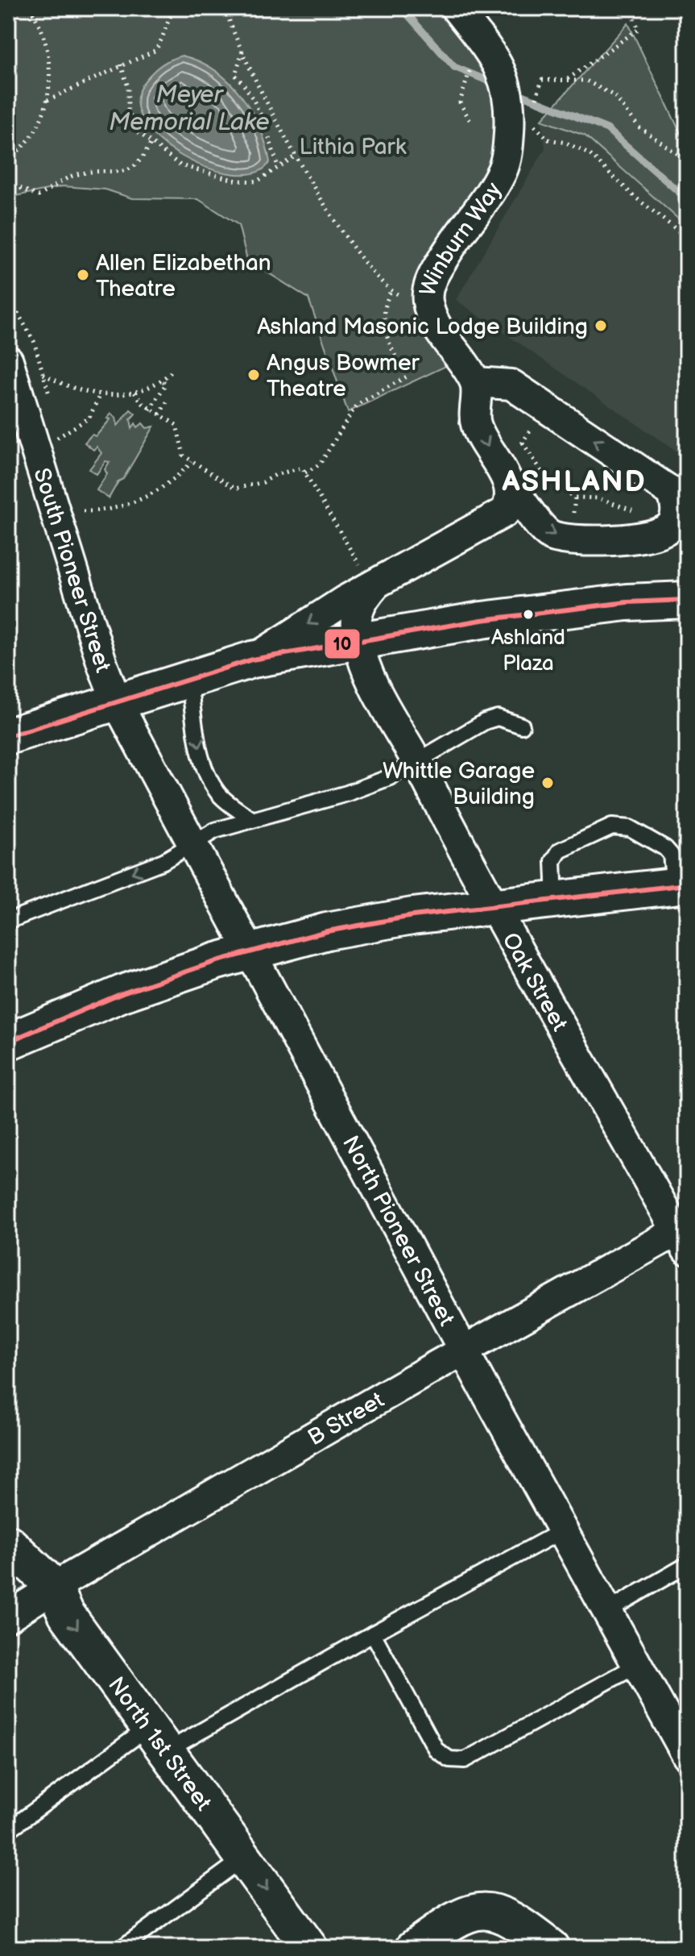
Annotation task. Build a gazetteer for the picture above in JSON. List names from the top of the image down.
{
  "streets": {
    "main road": ["North 1st Street"],
    "street": [
      "Winburn Way",
      "South Pioneer Street",
      "Oak Street",
      "North Pioneer Street",
      "B Street"
    ]
  },
  "crossings": [
    ["South Pioneer Street", "North Pioneer Street"],
    ["Oak Street", "B Street"],
    ["North Pioneer Street", "B Street"],
    ["B Street", "North 1st Street"]
  ],
  "one_way": ["North 1st Street"],
  "districts": ["ASHLAND"],
  "water": ["Meyer Memorial Lake"],
  "parks": ["Lithia Park"],
  "places": [
    "Allen Elizabethan Theatre",
    "Ashland Masonic Lodge Building",
    "Angus Bowmer Theatre",
    "Ashland Plaza",
    "Whittle Garage Building"
  ],
  "lines": ["transit line 10"]
}
